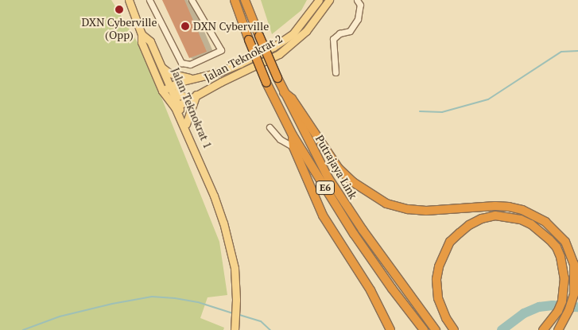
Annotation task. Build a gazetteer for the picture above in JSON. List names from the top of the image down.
{
  "streets": {
    "highway": ["Putrajaya Link", "E6"],
    "main road": ["Jalan Teknokrat 2", "Jalan Teknokrat 1"]
  },
  "crossings": [
    ["Jalan Teknokrat 2", "Jalan Teknokrat 1"]
  ],
  "places": ["DXN Cyberville (Opp)", "DXN Cyberville"]
}
